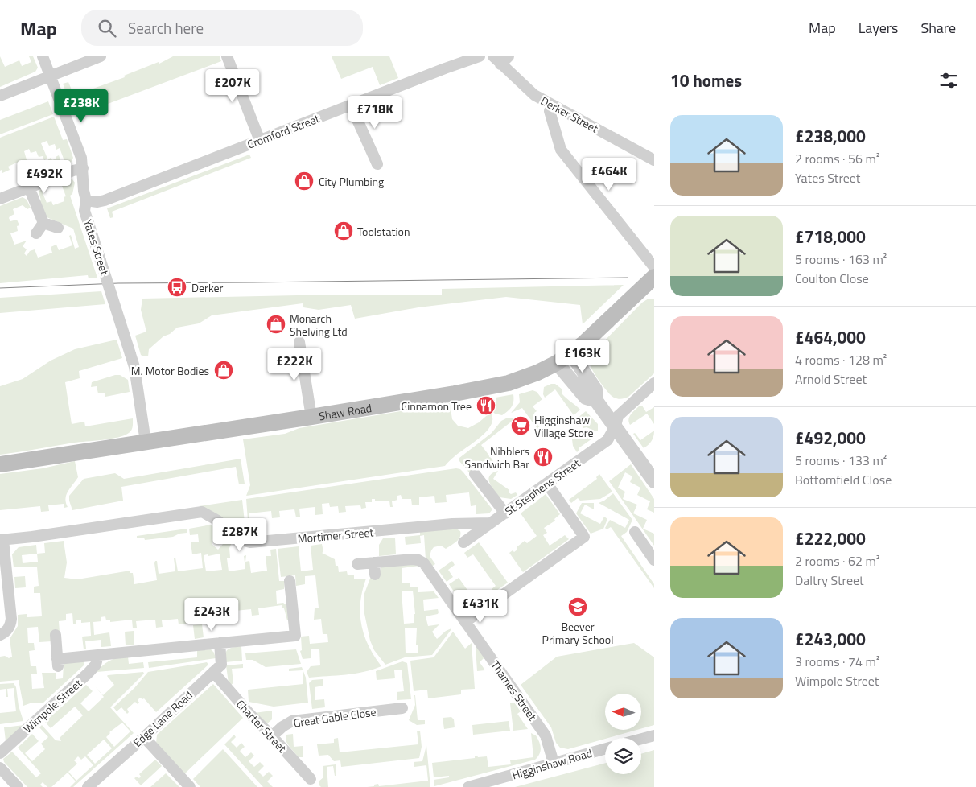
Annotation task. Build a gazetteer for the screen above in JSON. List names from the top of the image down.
{
  "streets": {
    "main road": ["Shaw Road"],
    "street": [
      "Derker Street",
      "Cromford Street",
      "Yates Street",
      "St Stephens Street",
      "Mortimer Street",
      "Thames Street",
      "Wimpole Street",
      "Great Gable Close",
      "Edge Lane Road",
      "Charter Street",
      "Higginshaw Road"
    ]
  },
  "crossings": [
    ["Cromford Street", "Yates Street"],
    ["Yates Street", "Shaw Road"],
    ["St Stephens Street", "Mortimer Street"],
    ["Thames Street", "Higginshaw Road"],
    ["Great Gable Close", "Charter Street"],
    ["Edge Lane Road", "Charter Street"]
  ],
  "places": {
    "shop": [
      "City Plumbing",
      "Toolstation",
      "Monarch Shelving Ltd",
      "M. Motor Bodies"
    ],
    "bus stop": ["Derker"],
    "restaurant": ["Cinnamon Tree", "Nibblers Sandwich Bar"],
    "supermarket": ["Higginshaw Village Store"],
    "school or university": ["Beever Primary School"]
  },
  "north": "left",
  "page": {
    "header": "Map",
    "search": "Search here",
    "nav": ["Map", "Layers", "Share"],
    "heading": "10 homes",
    "price": [
      "£207K",
      "£238K",
      "£718K",
      "£464K",
      "£492K",
      "£163K",
      "£222K",
      "£287K",
      "£431K",
      "£243K"
    ],
    "list": [
      {
        "name": "£238,000",
        "note": "2 rooms · 56 m² · Yates Street"
      },
      {
        "name": "£718,000",
        "note": "5 rooms · 163 m² · Coulton Close"
      },
      {
        "name": "£464,000",
        "note": "4 rooms · 128 m² · Arnold Street"
      },
      {
        "name": "£492,000",
        "note": "5 rooms · 133 m² · Bottomfield Close"
      },
      {
        "name": "£222,000",
        "note": "2 rooms · 62 m² · Daltry Street"
      },
      {
        "name": "£243,000",
        "note": "3 rooms · 74 m² · Wimpole Street"
      }
    ]
  }
}
